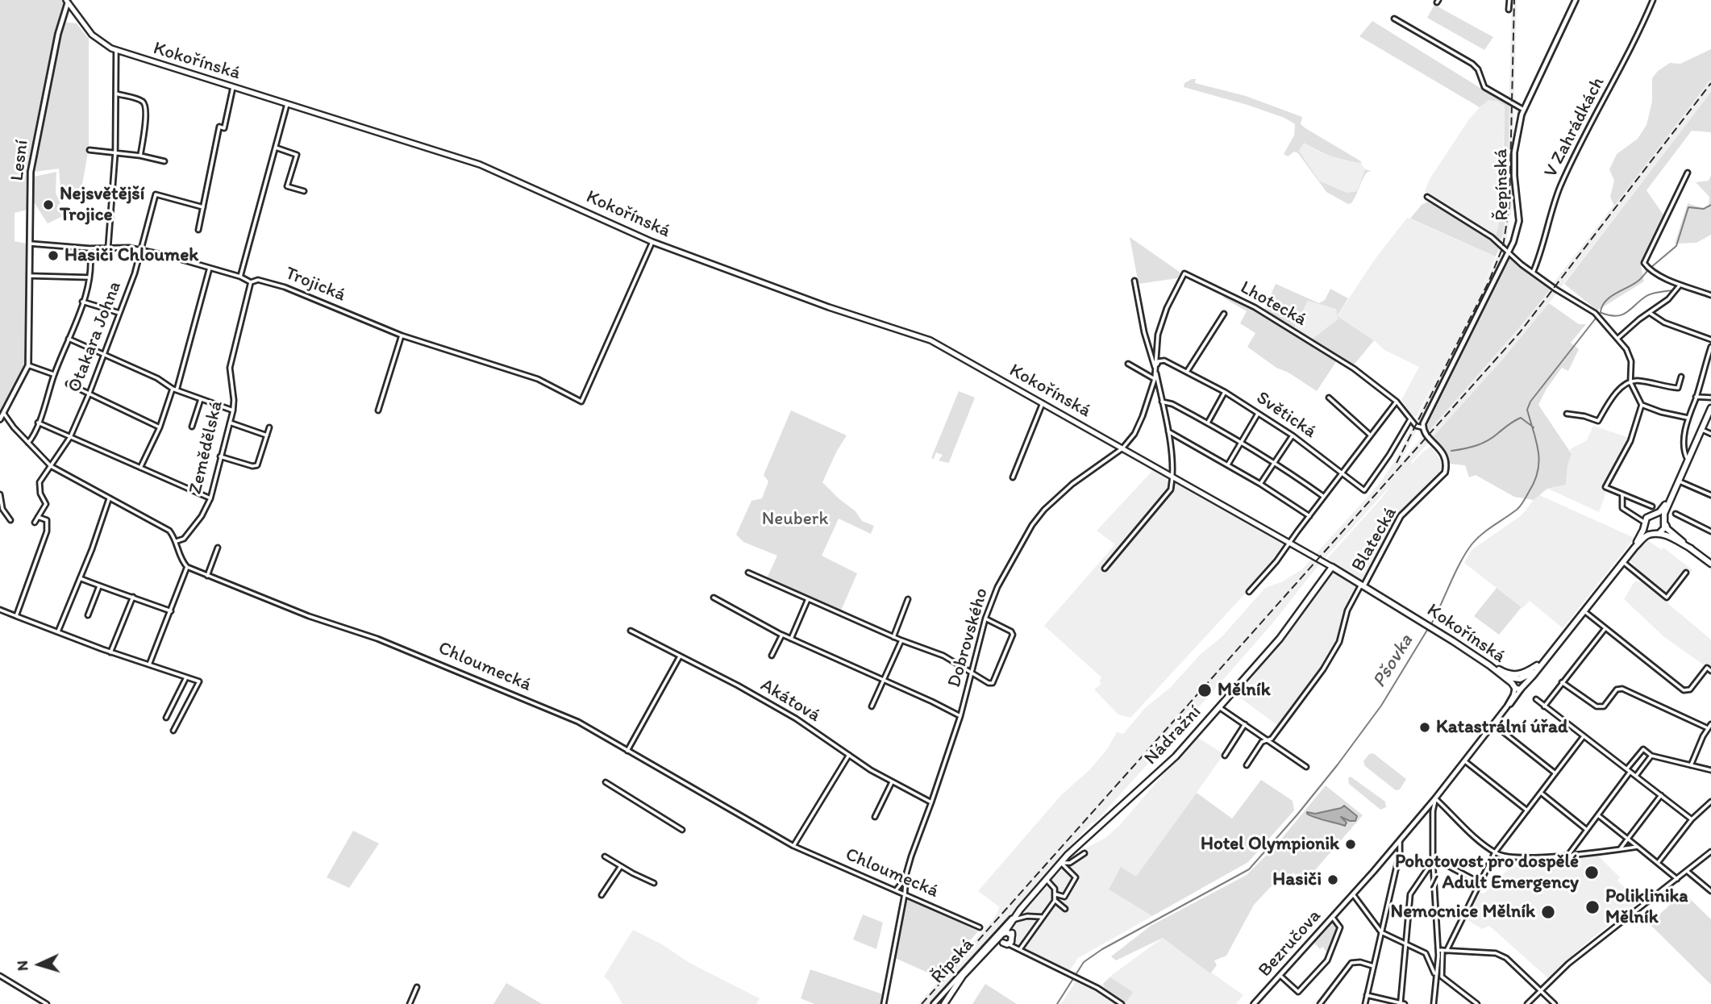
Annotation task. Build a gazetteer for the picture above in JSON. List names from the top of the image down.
{
  "streets": {
    "main road": ["Kokořínská", "Nádražní", "Řípská"],
    "street": [
      "V Zahrádkách",
      "Lesní",
      "Řepínská",
      "Trojická",
      "Lhotecká",
      "Otakara Johna",
      "Světická",
      "Zemědělská",
      "Blatecká",
      "Dobrovského",
      "Chloumecká",
      "Akátová",
      "Bezručova"
    ]
  },
  "crossings": [
    ["Kokořínská", "Lesní"],
    ["Kokořínská", "Trojická"],
    ["Kokořínská", "Blatecká"],
    ["Kokořínská", "Dobrovského"],
    ["Kokořínská", "Nádražní"],
    ["Kokořínská", "Bezručova"],
    ["Lesní", "Trojická"],
    ["Řepínská", "Lhotecká"],
    ["Řepínská", "Blatecká"],
    ["Trojická", "Otakara Johna"],
    ["Trojická", "Zemědělská"],
    ["Lhotecká", "Světická"],
    ["Lhotecká", "Blatecká"],
    ["Lhotecká", "Dobrovského"],
    ["Světická", "Dobrovského"],
    ["Dobrovského", "Chloumecká"],
    ["Dobrovského", "Akátová"],
    ["Nádražní", "Řípská"]
  ],
  "water": ["Pšovka"],
  "parks": ["Neuberk"],
  "places": [
    "Nejsvětější Trojice",
    "Hasiči Chloumek",
    "Mělník",
    "Katastrální úřad",
    "Hotel Olympionik",
    "Pohotovost pro dospělé / Adult Emergency",
    "Hasiči",
    "Poliklinika Mělník",
    "Nemocnice Mělník"
  ],
  "north": "left"
}
